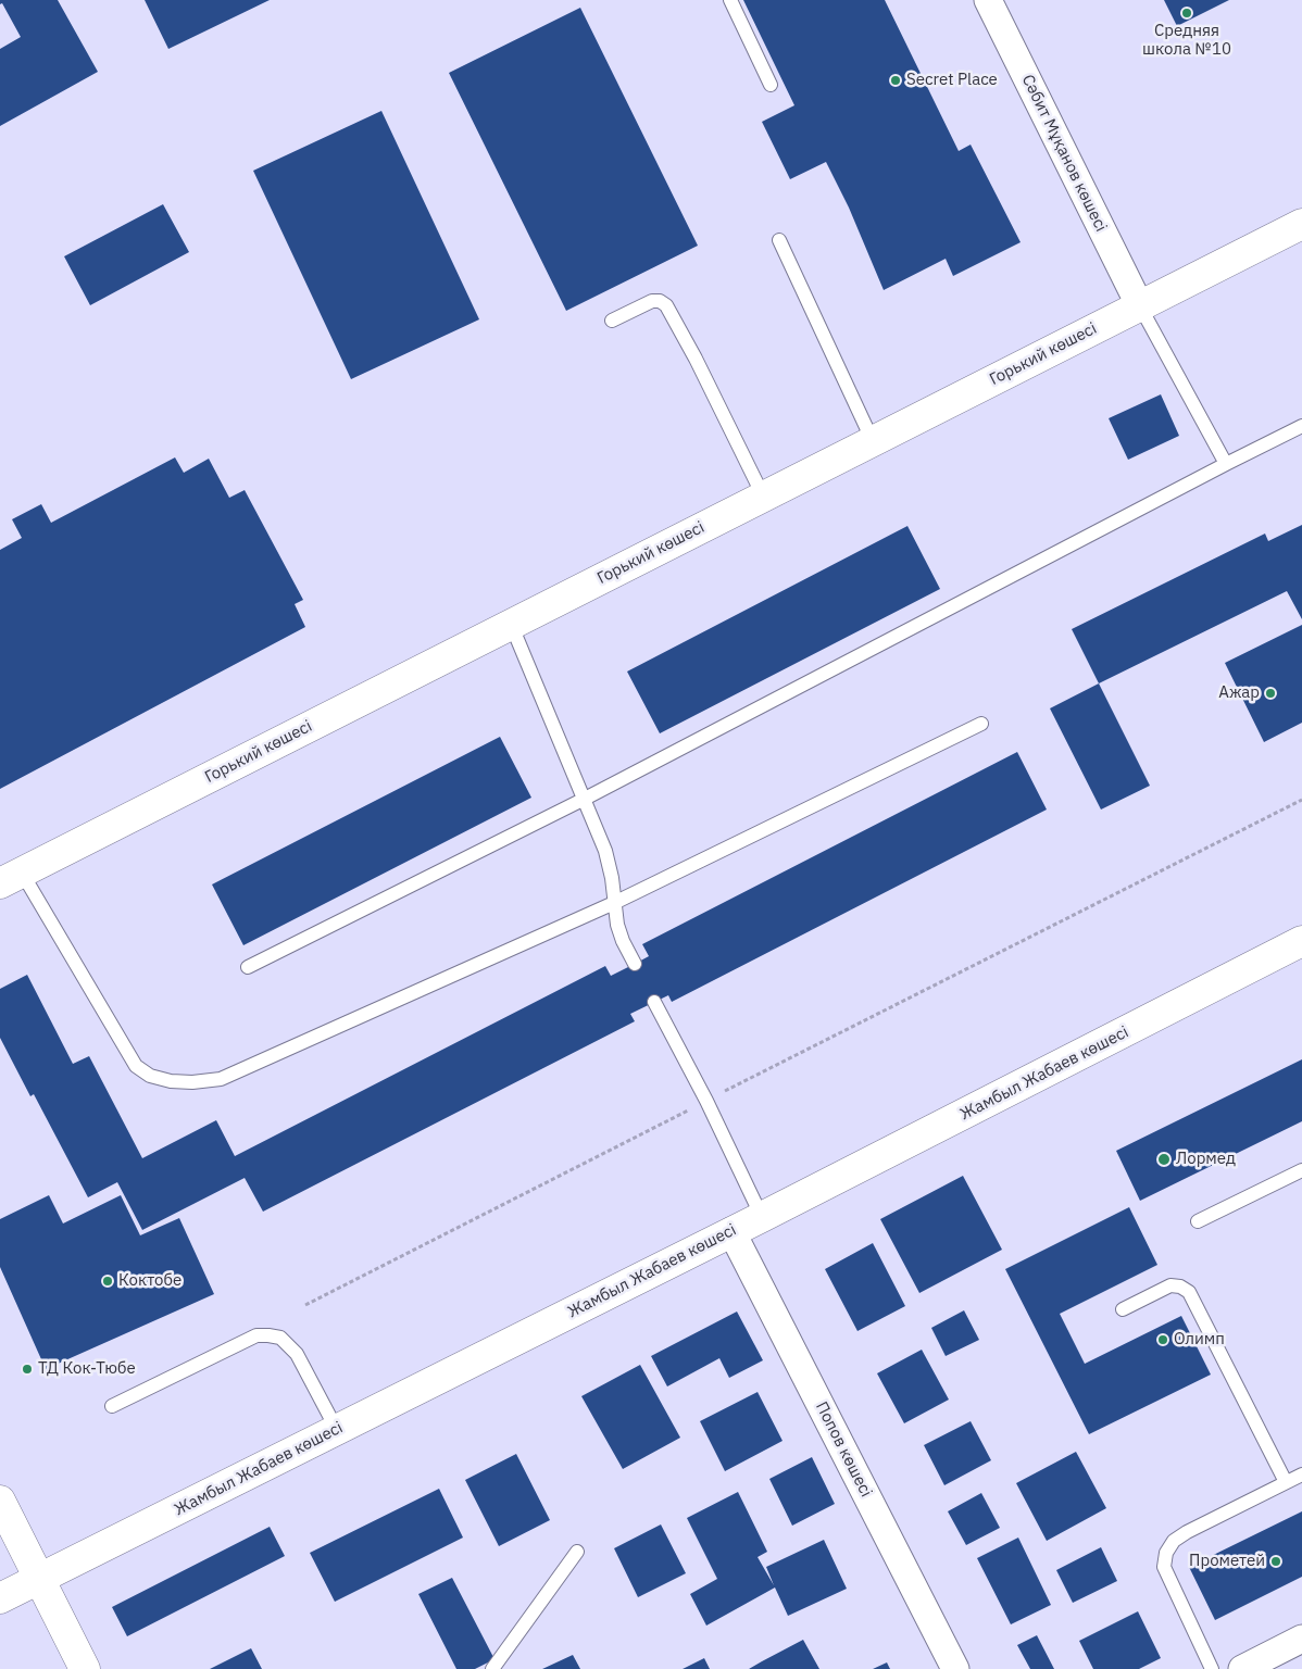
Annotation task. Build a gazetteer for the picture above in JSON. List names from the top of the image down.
{
  "streets": {
    "main road": ["Горький көшесі", "Жамбыл Жабаев көшесі"],
    "street": ["Сәбит Мұқанов көшесі", "Попов көшесі"]
  },
  "crossings": [
    ["Сәбит Мұқанов көшесі", "Горький көшесі"],
    ["Жамбыл Жабаев көшесі", "Попов көшесі"]
  ],
  "places": [
    "Средняя школа №10",
    "Secret Place",
    "Ажар",
    "Лормед",
    "Коктобе",
    "Олимп",
    "ТД Кок-Тюбе",
    "Прометей"
  ]
}
